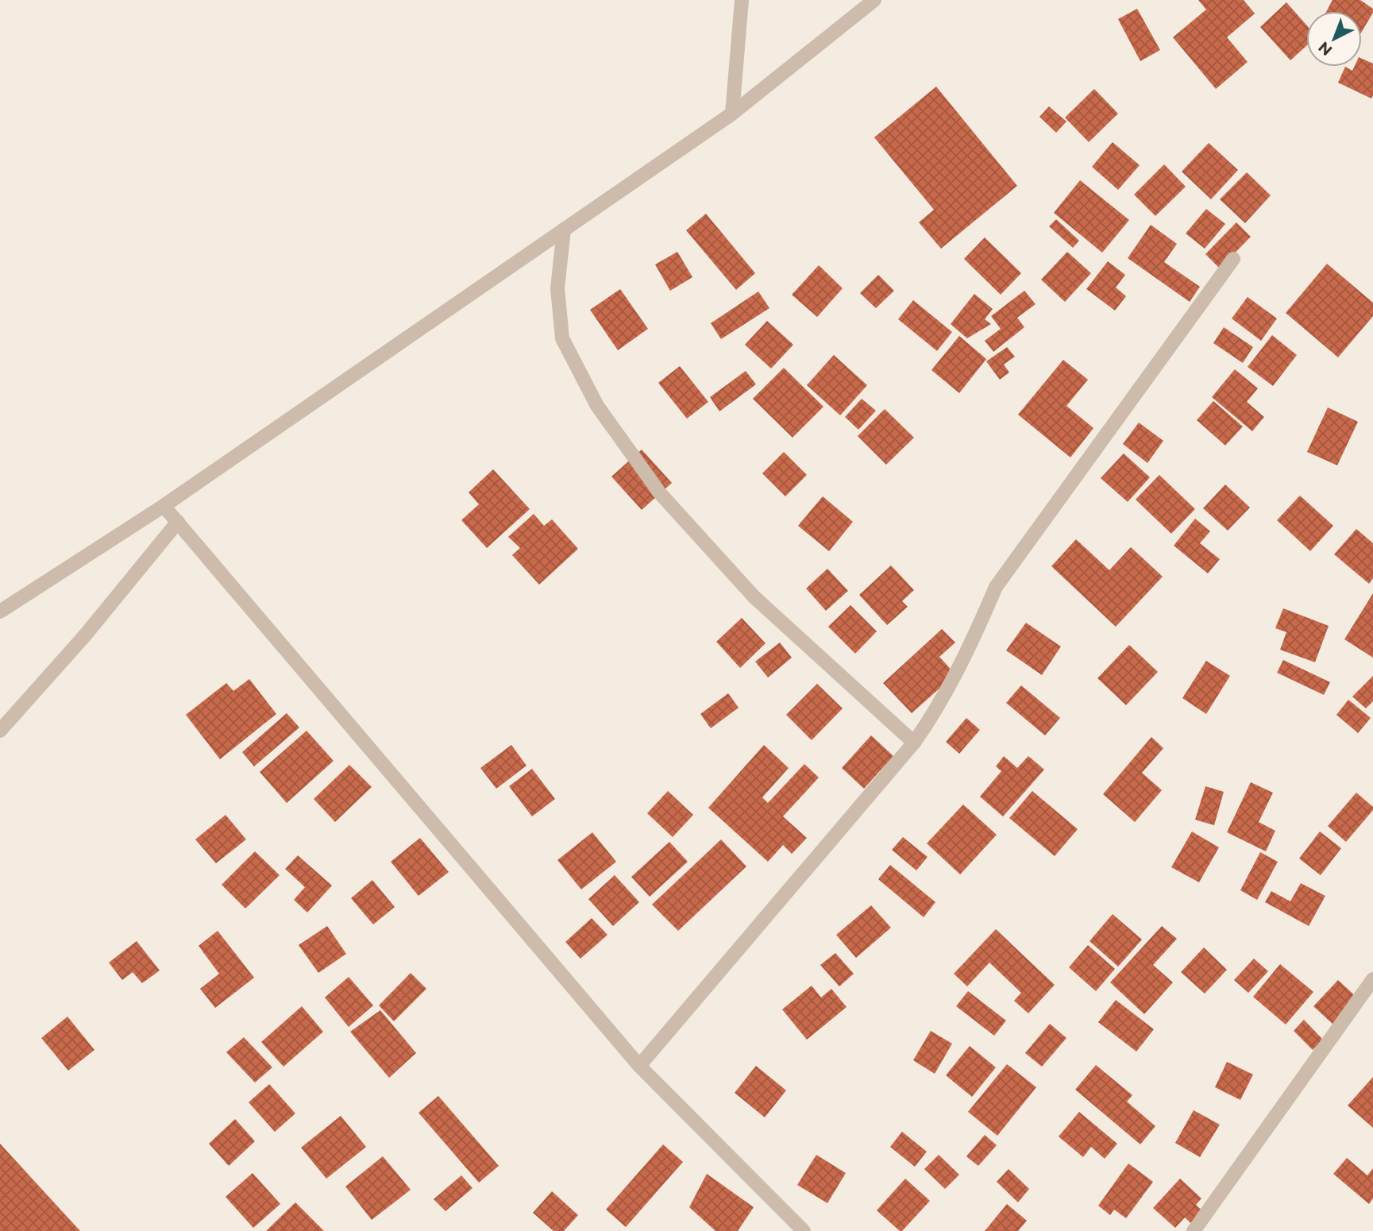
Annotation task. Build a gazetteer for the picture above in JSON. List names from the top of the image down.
{
  "north": "bottom left"
}
